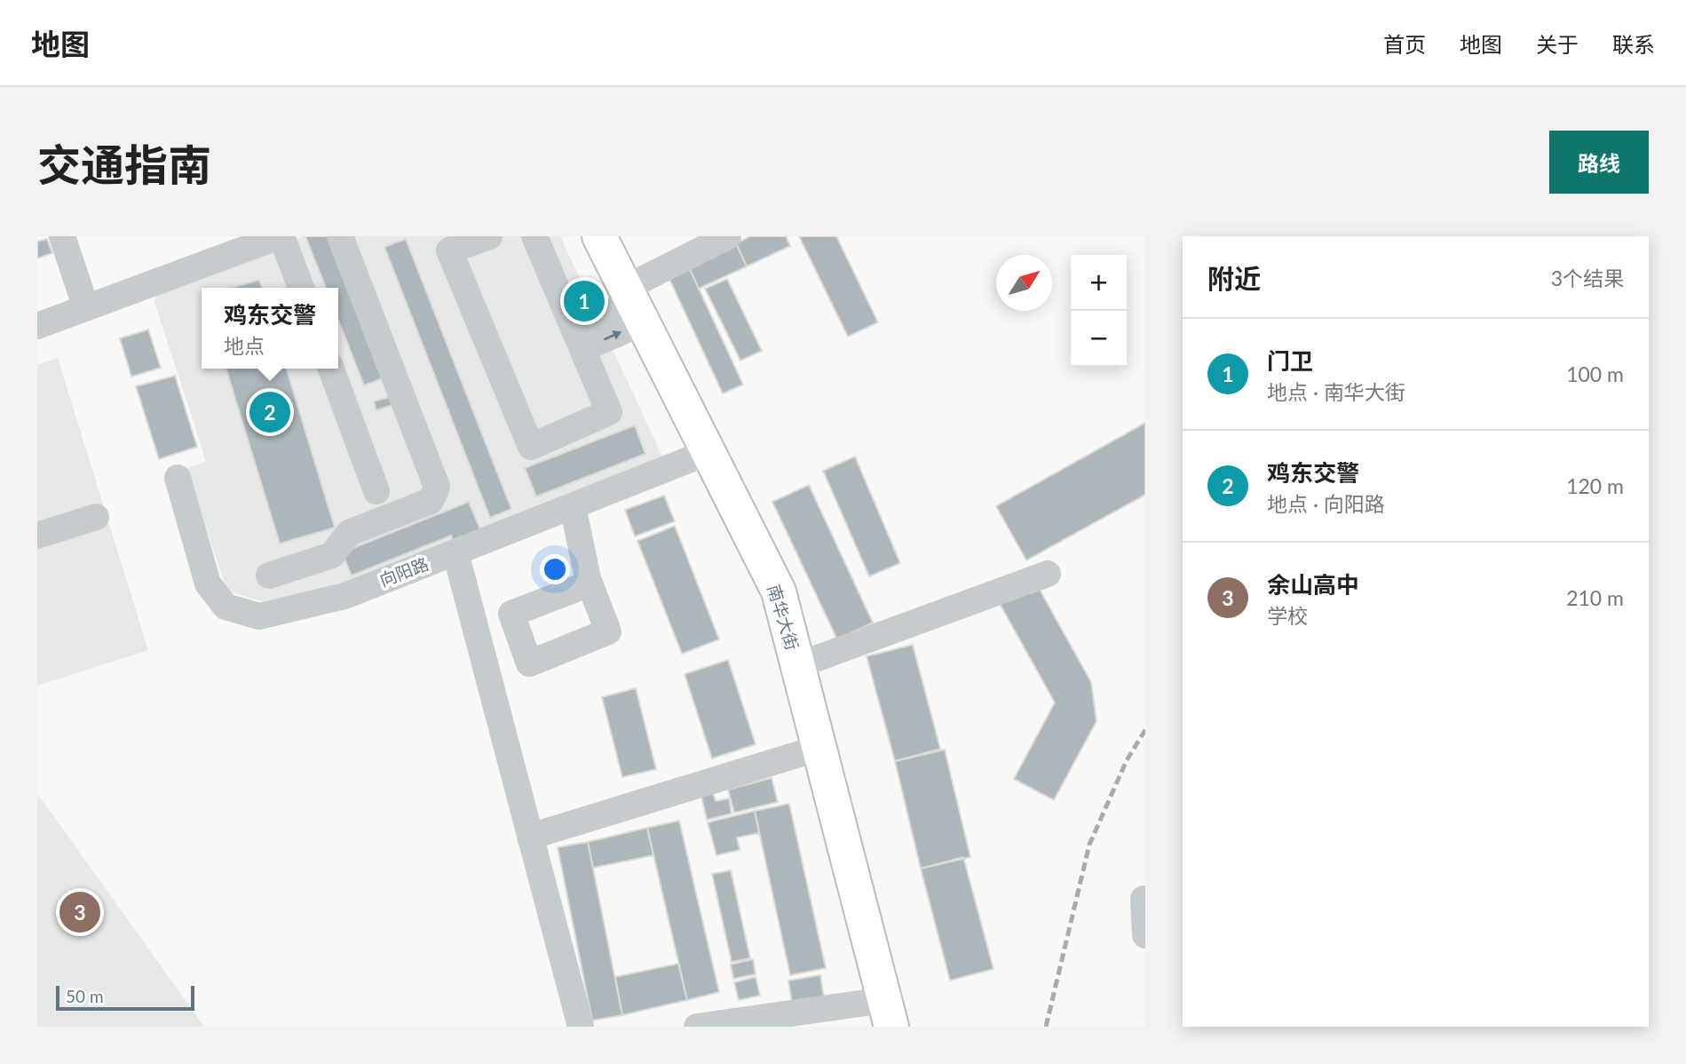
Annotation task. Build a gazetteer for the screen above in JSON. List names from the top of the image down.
{
  "streets": {
    "main road": ["南华大街"],
    "street": ["向阳路"]
  },
  "crossings": [
    ["向阳路", "南华大街"]
  ],
  "scale_bar": "50 m",
  "north": "top right",
  "page": {
    "header": "地图",
    "nav": [
      "首页",
      "地图",
      "关于",
      "联系"
    ],
    "title": "交通指南",
    "buttons": "路线",
    "heading": ["附近", "3个结果"],
    "map_buttons": ["+", "−"],
    "pins": ["1", "2", "3"],
    "popup": ["鸡东交警", "地点"],
    "list": [
      {
        "mark": "1",
        "name": "门卫",
        "note": "地点 · 南华大街",
        "value": "100 m"
      },
      {
        "mark": "2",
        "name": "鸡东交警",
        "note": "地点 · 向阳路",
        "value": "120 m"
      },
      {
        "mark": "3",
        "name": "余山高中",
        "note": "学校",
        "value": "210 m"
      }
    ],
    "scale": "50 m"
  }
}
